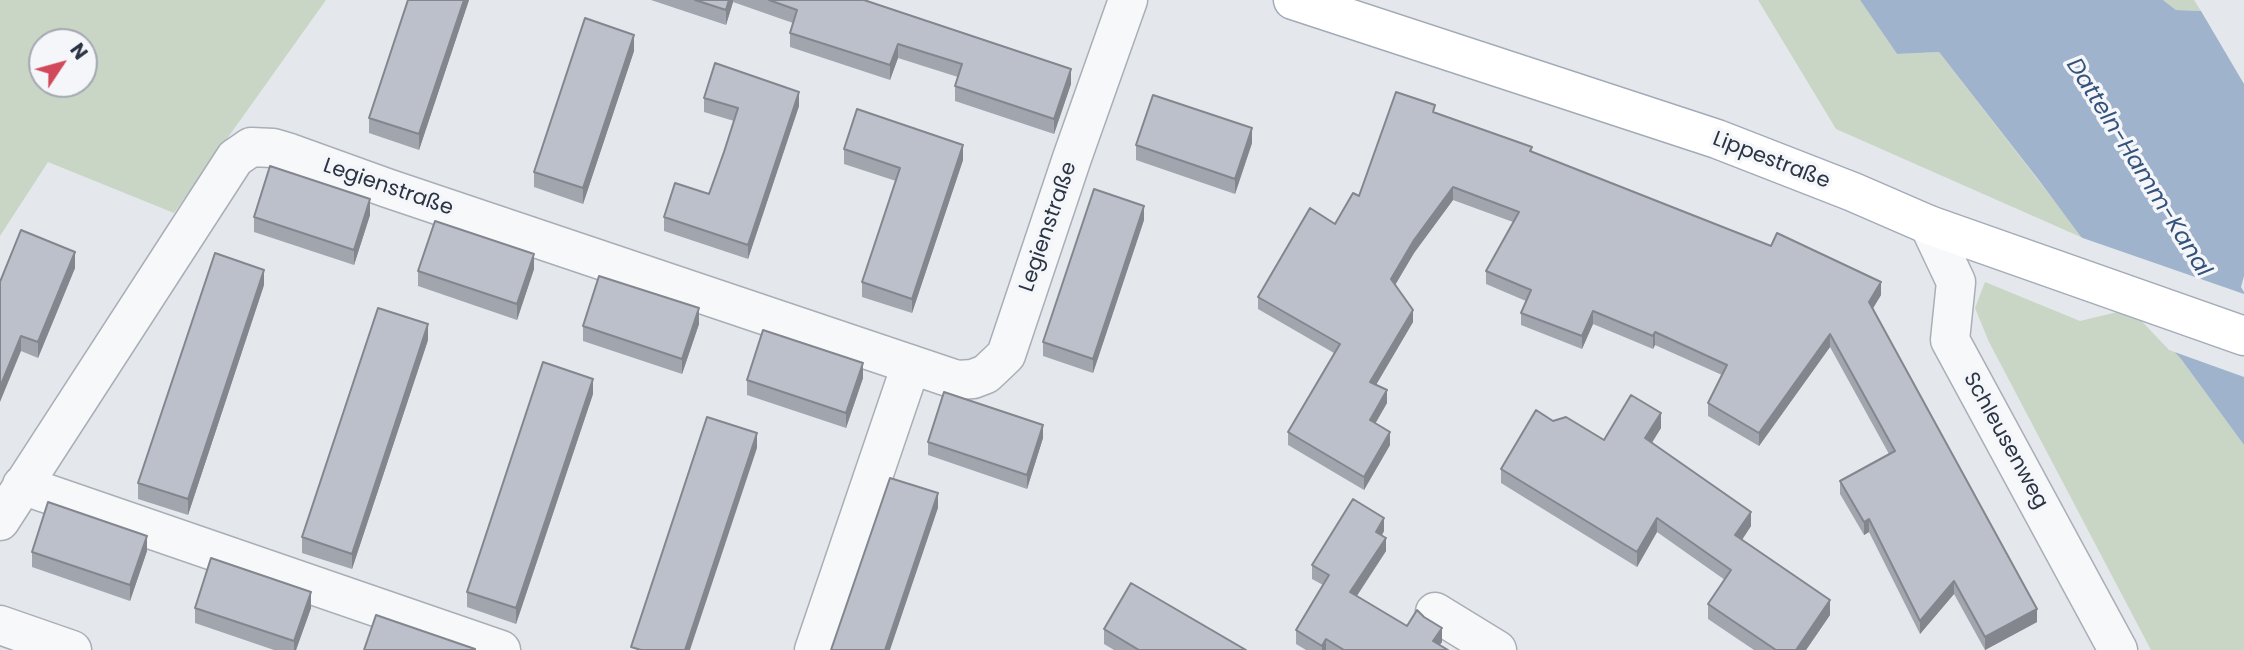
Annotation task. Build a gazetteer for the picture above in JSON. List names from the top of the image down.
{
  "streets": {
    "main road": ["Lippestraße"],
    "street": ["Legienstraße", "Schleusenweg"]
  },
  "crossings": [
    ["Lippestraße", "Schleusenweg"]
  ],
  "water": ["Datteln-Hamm-Kanal"],
  "north": "top right"
}
